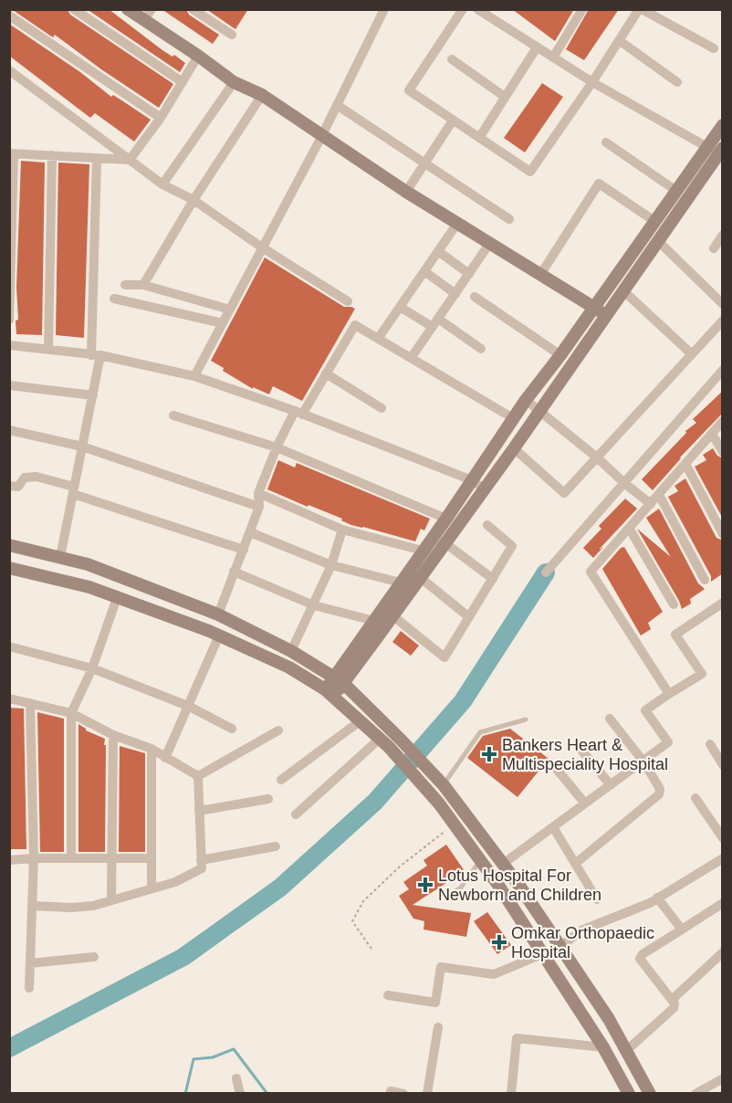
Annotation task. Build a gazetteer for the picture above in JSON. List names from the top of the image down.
{
  "places": {
    "health": ["Bankers Heart & Multispeciality Hospital", "Lotus Hospital For Newborn and Children", "Omkar Orthopaedic Hospital"]
  }
}
